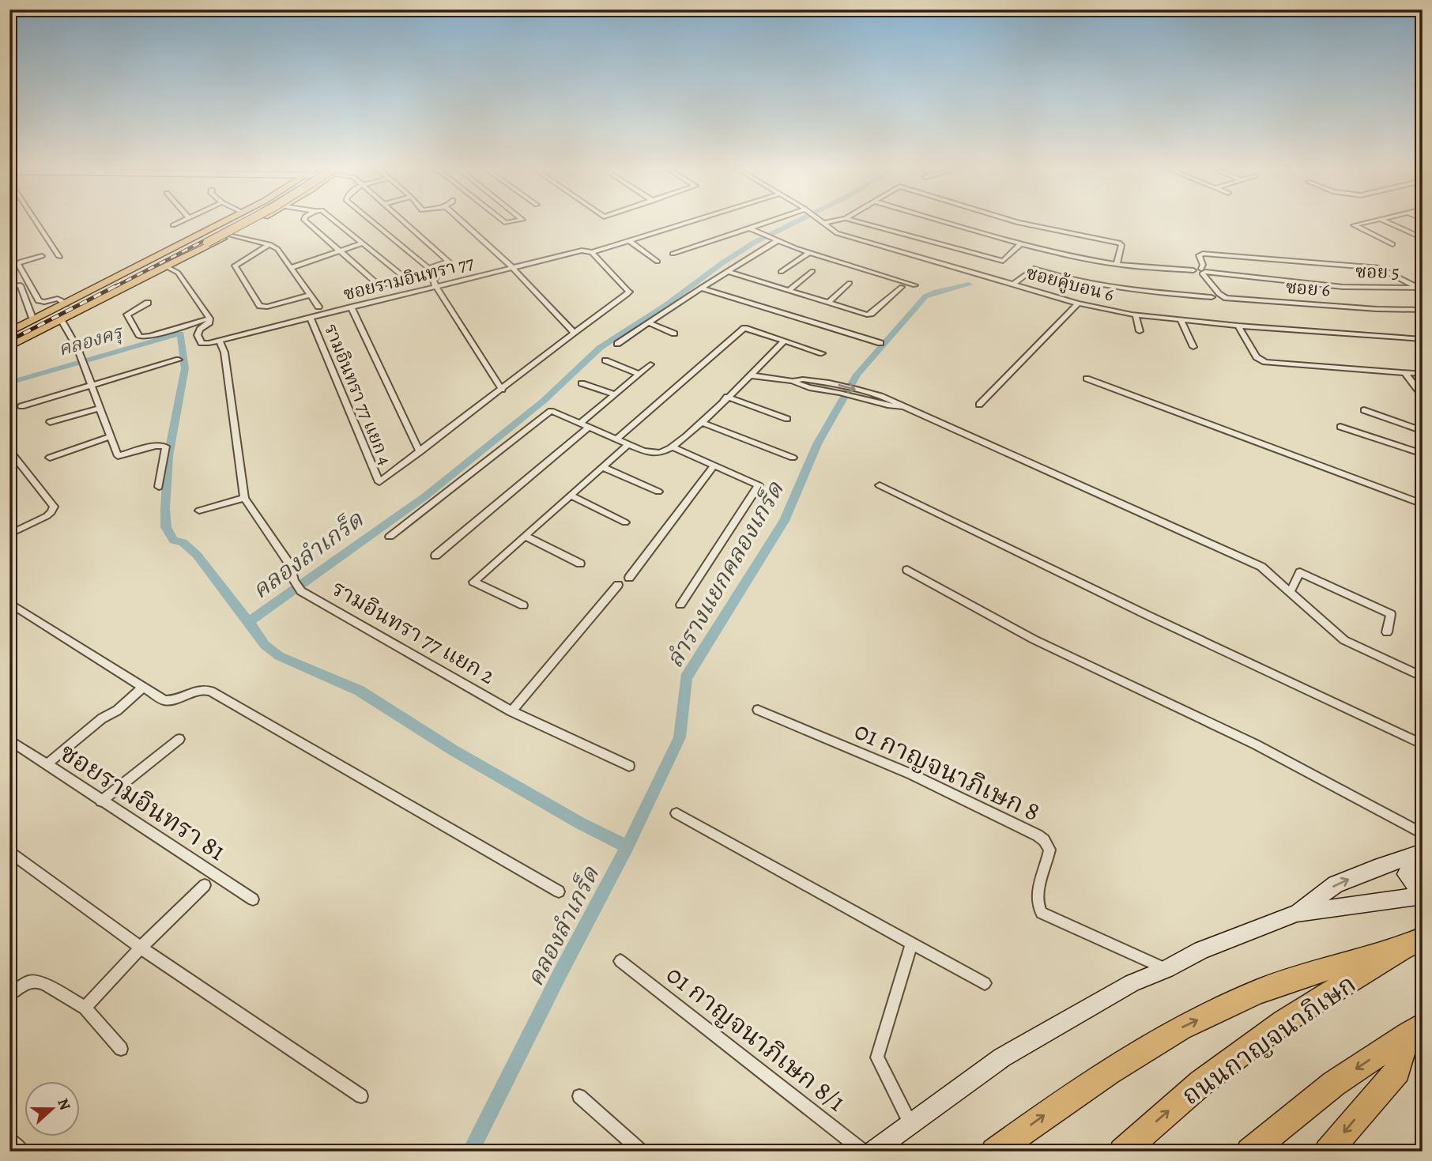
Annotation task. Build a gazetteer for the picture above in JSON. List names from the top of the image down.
{
  "streets": {
    "highway": ["ถนนกาญจนาภิเษก"],
    "street": [
      "ซอย 5",
      "ซอยรามอินทรา 77",
      "ซอยคู้บอน 6",
      "ซอย 6",
      "รามอินทรา 77 แยก 4",
      "รามอินทรา 77 แยก 2",
      "01 กาญจนาภิเษก 8",
      "ซอยรามอินทรา 81",
      "01 กาญจนาภิเษก 8/1"
    ]
  },
  "crossings": [
    ["ซอย 5", "ซอย 6"],
    ["ซอยรามอินทรา 77", "รามอินทรา 77 แยก 4"],
    ["ซอยรามอินทรา 77", "รามอินทรา 77 แยก 2"]
  ],
  "water": ["คลองครุ", "คลองลำเกร็ด", "ลำรางแยกคลองเกร็ด"],
  "north": "right"
}
